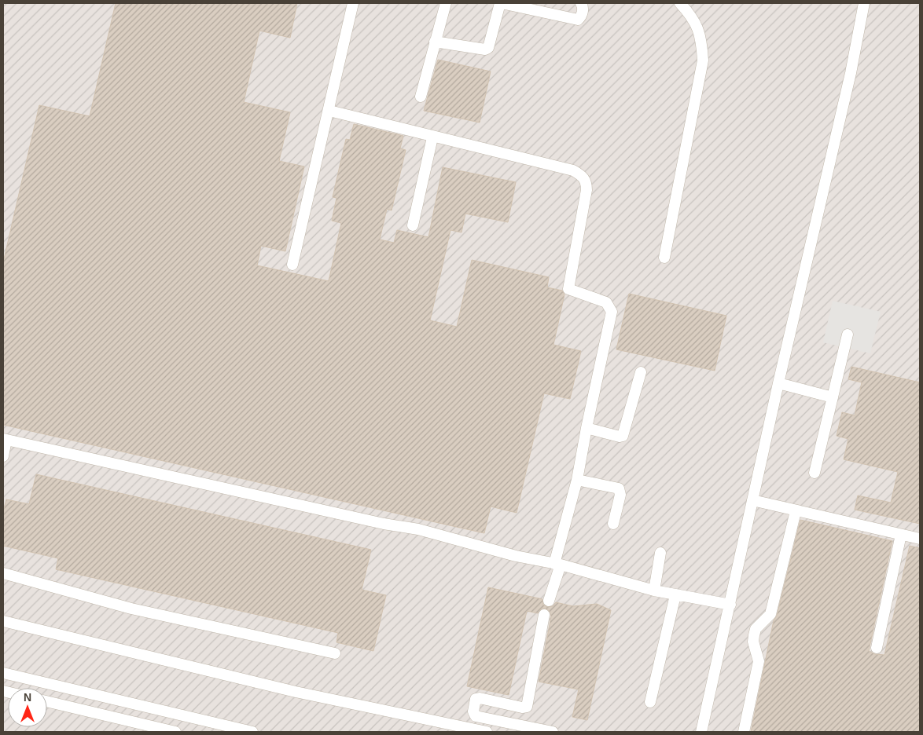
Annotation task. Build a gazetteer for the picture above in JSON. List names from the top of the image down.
{
  "north": "top"
}
